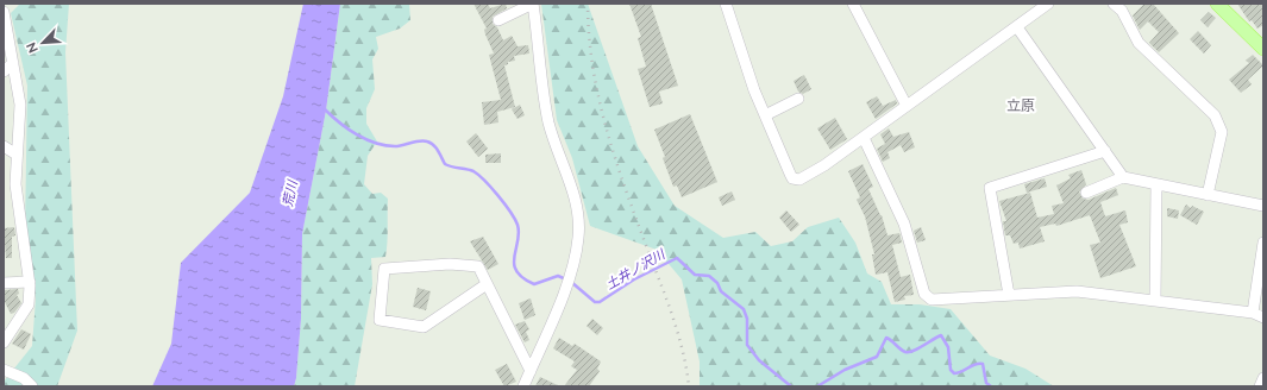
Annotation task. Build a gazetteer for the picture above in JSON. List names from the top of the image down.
{
  "districts": ["立原"],
  "water": ["荒川", "土井ノ沢川"],
  "north": "bottom left"
}
